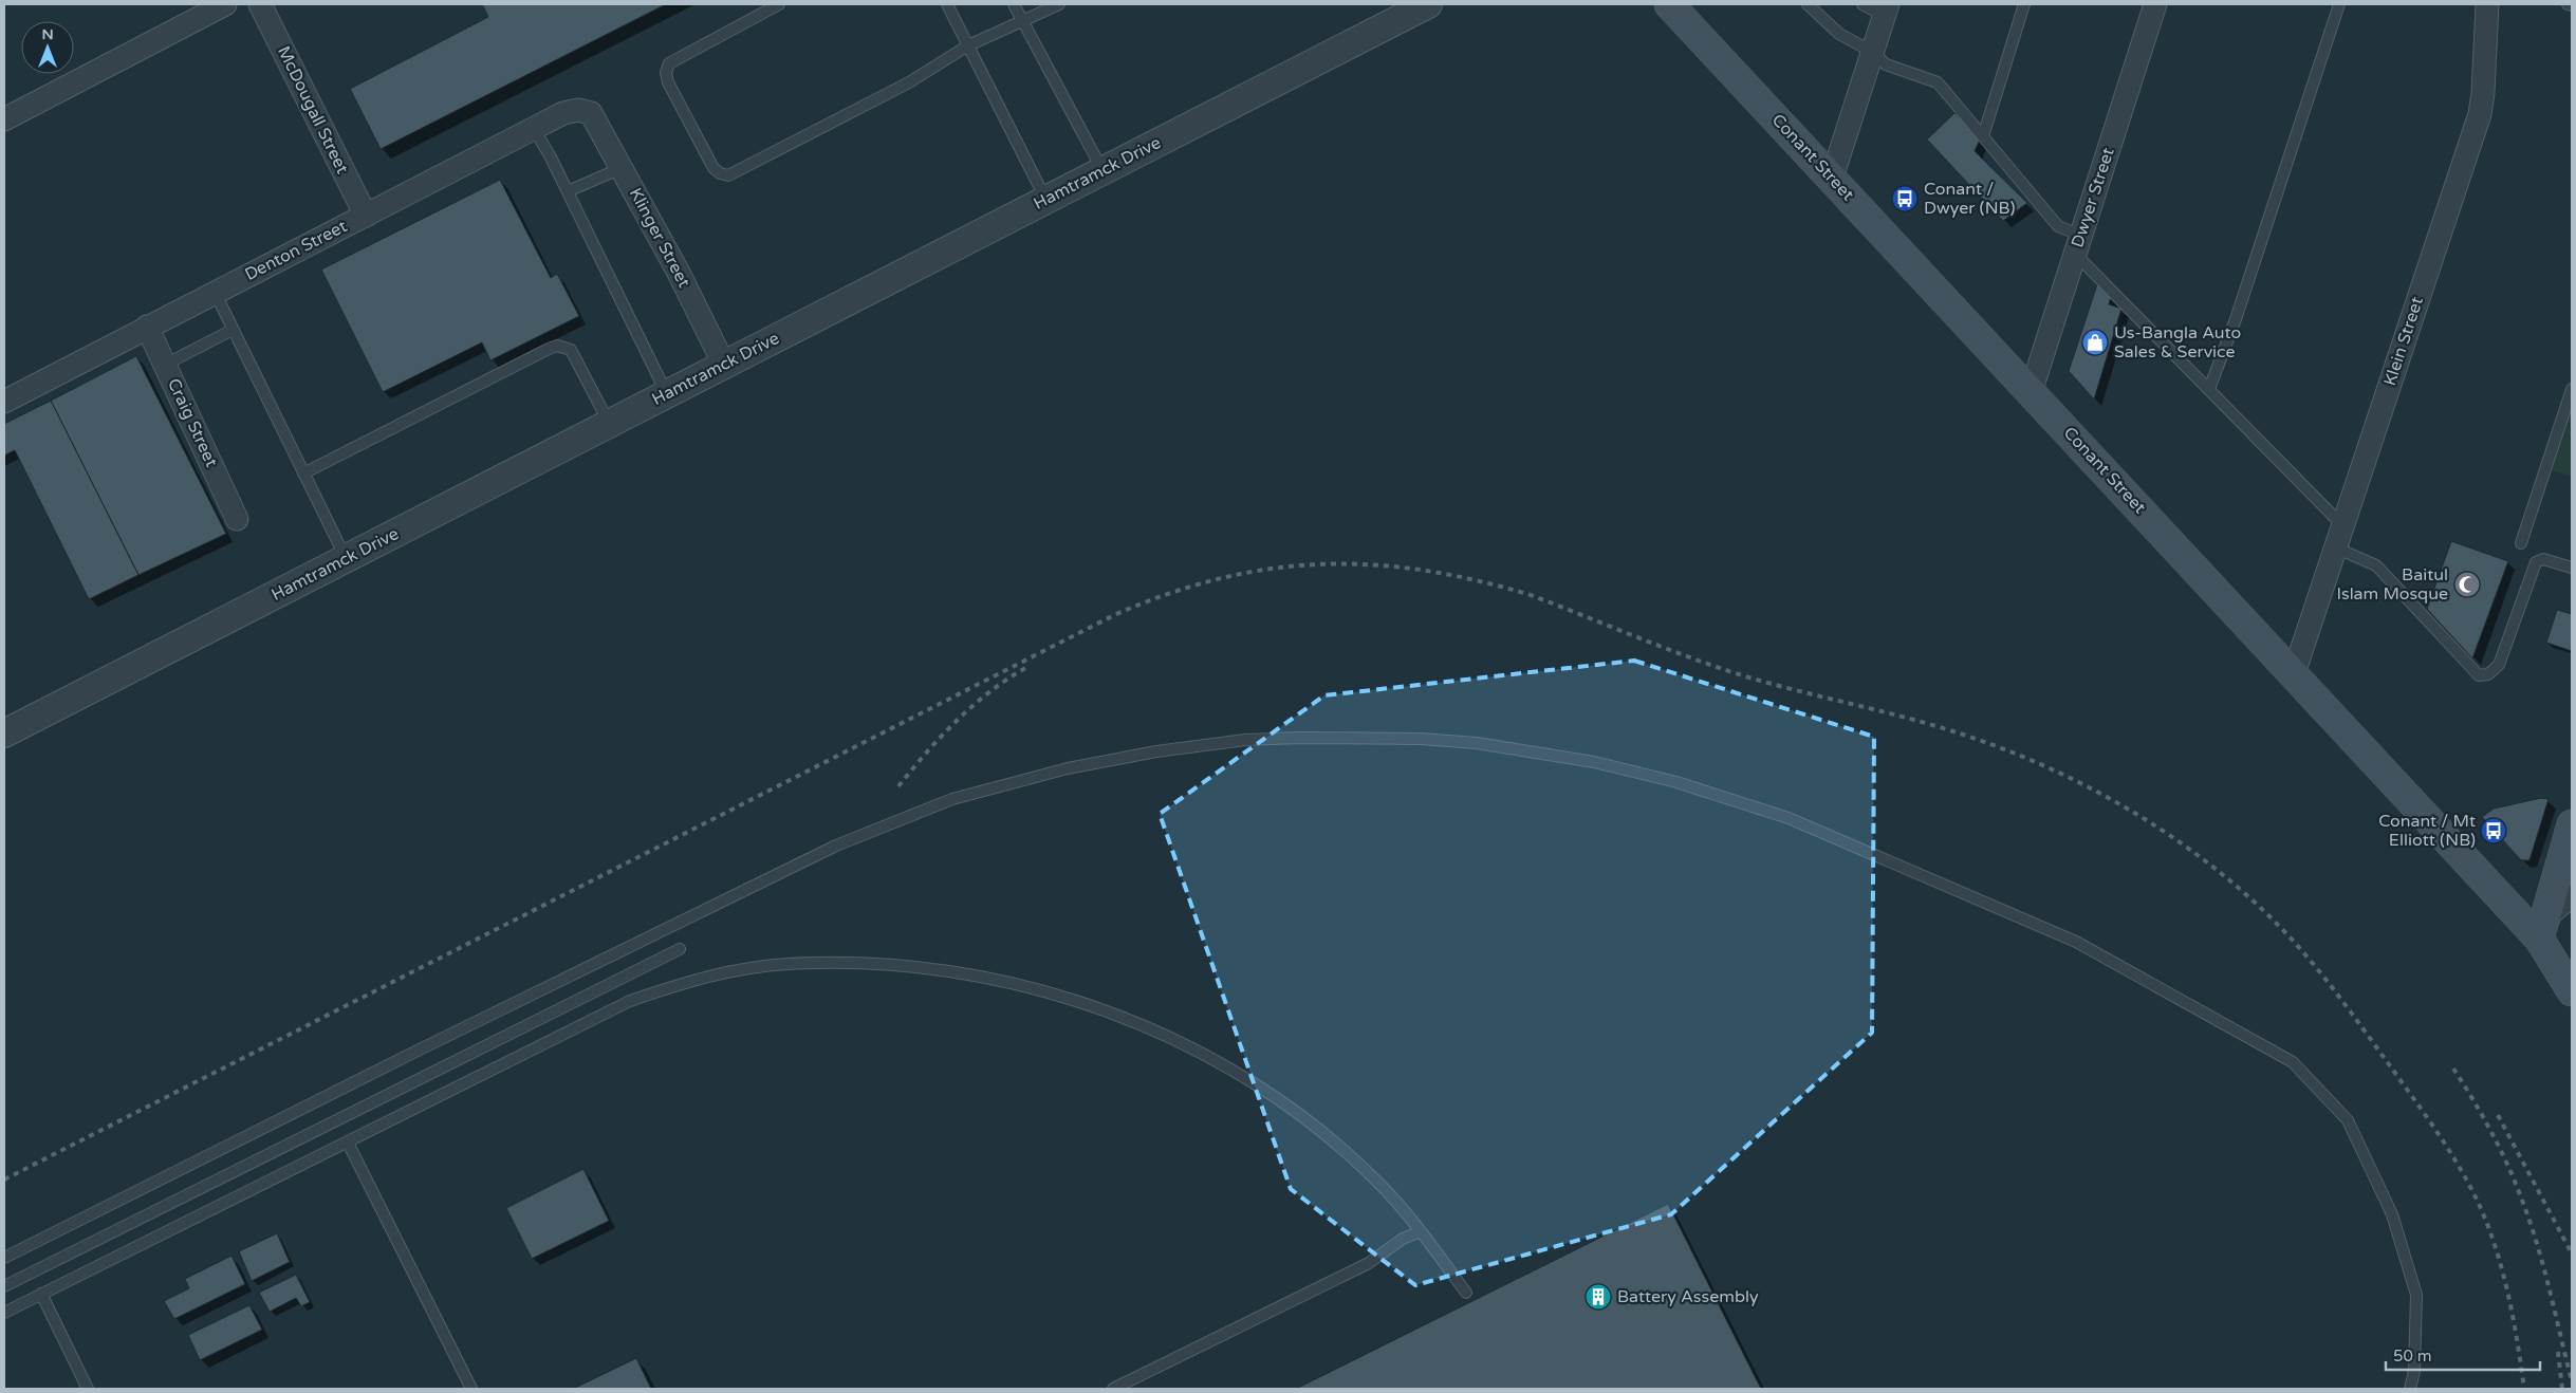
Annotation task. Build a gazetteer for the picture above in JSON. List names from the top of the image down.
{
  "streets": {
    "main road": ["Conant Street"],
    "street": [
      "McDougall Street",
      "Hamtramck Drive",
      "Dwyer Street",
      "Klinger Street",
      "Denton Street",
      "Klein Street",
      "Craig Street"
    ]
  },
  "crossings": [
    ["McDougall Street", "Denton Street"],
    ["Conant Street", "Dwyer Street"],
    ["Conant Street", "Klein Street"],
    ["Hamtramck Drive", "Klinger Street"],
    ["Klinger Street", "Denton Street"],
    ["Denton Street", "Craig Street"]
  ],
  "places": {
    "bus stop": ["Conant / Dwyer (NB)", "Conant / Mt Elliott (NB)"],
    "shop": ["Us-Bangla Auto Sales & Service"],
    "mosque": ["Baitul Islam Mosque"],
    "building": ["Battery Assembly"]
  },
  "scale_bar": "50 m",
  "north": "top"
}
